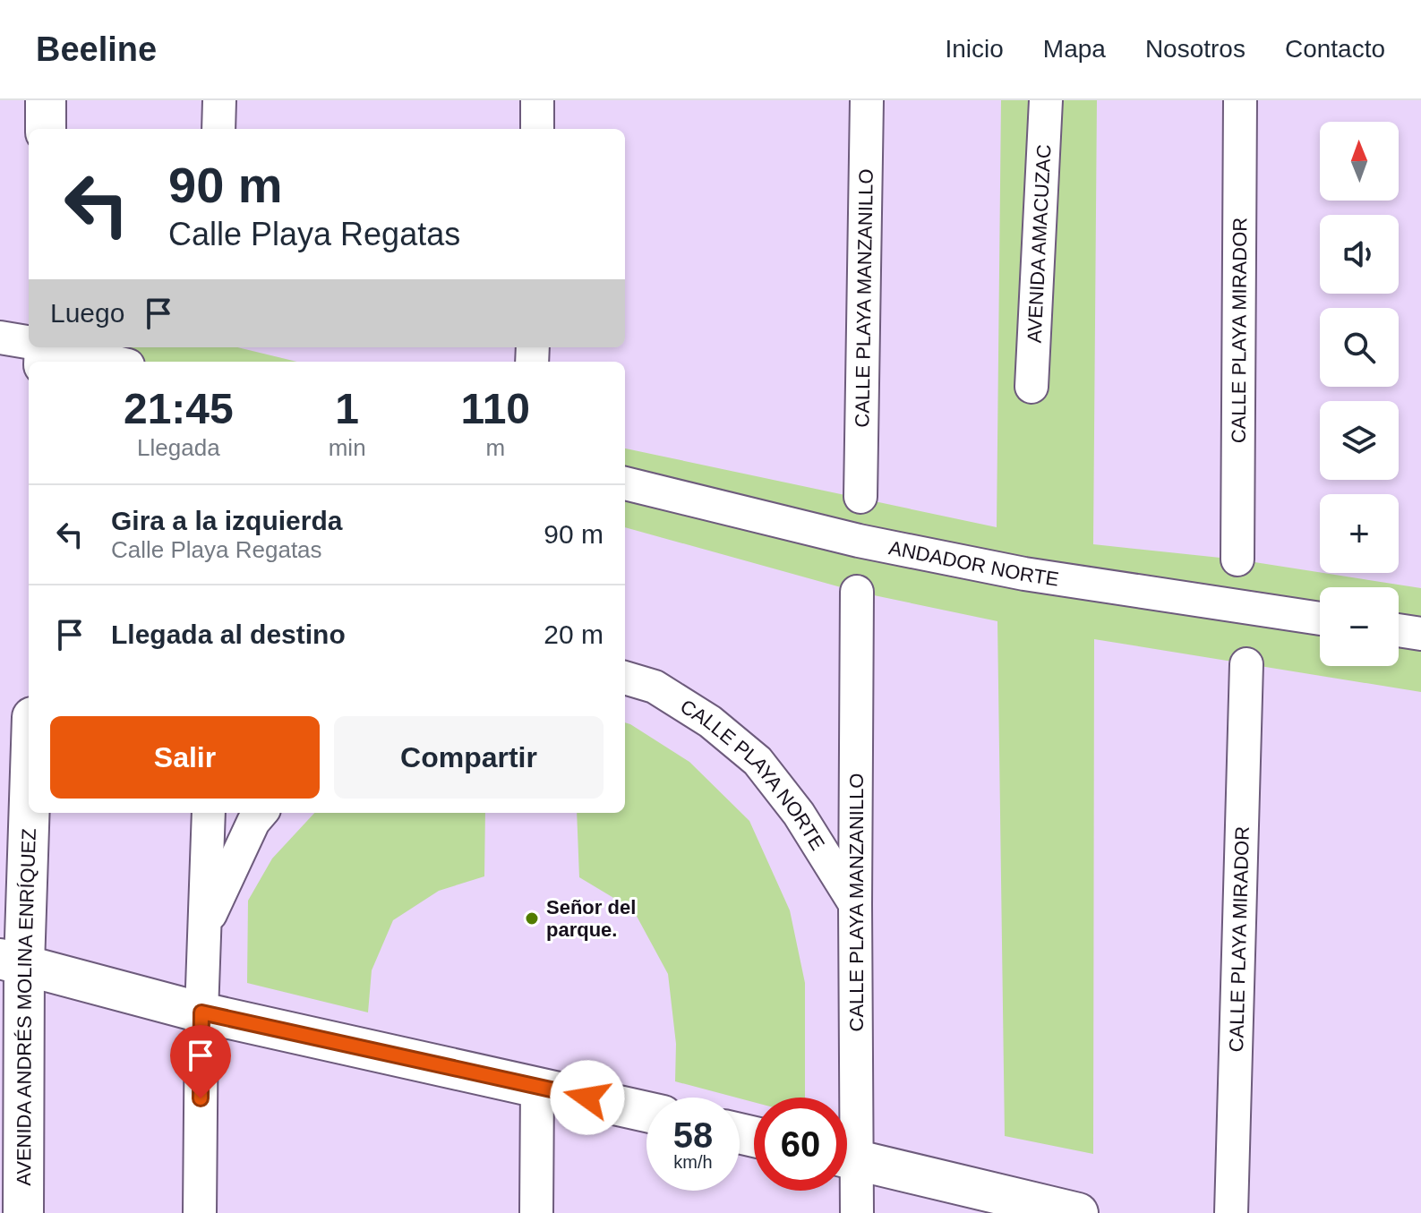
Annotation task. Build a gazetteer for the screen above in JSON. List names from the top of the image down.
{
  "streets": {
    "main road": ["AVENIDA ANDRÉS MOLINA ENRÍQUEZ"],
    "street": [
      "AVENIDA AMACUZAC",
      "CALLE PLAYA MANZANILLO",
      "CALLE PLAYA MIRADOR",
      "ANDADOR NORTE",
      "CALLE PLAYA NORTE"
    ]
  },
  "crossings": [
    ["CALLE PLAYA MANZANILLO", "CALLE PLAYA NORTE"]
  ],
  "places": ["Señor del parque."],
  "north": "top",
  "page": {
    "header": "Beeline",
    "nav": [
      "Inicio",
      "Mapa",
      "Nosotros",
      "Contacto"
    ],
    "map_buttons": ["+", "−"],
    "turn": ["90 m", "Calle Playa Regatas"],
    "then": "Luego",
    "eta": [
      "21:45",
      "Llegada",
      "1",
      "min",
      "110",
      "m"
    ],
    "list": [
      {
        "name": "Gira a la izquierda",
        "note": "Calle Playa Regatas",
        "value": "90 m"
      },
      {
        "name": "Llegada al destino",
        "value": "20 m"
      }
    ],
    "buttons": ["Salir", "Compartir"],
    "speed": "58 km/h",
    "limit": "60"
  }
}
